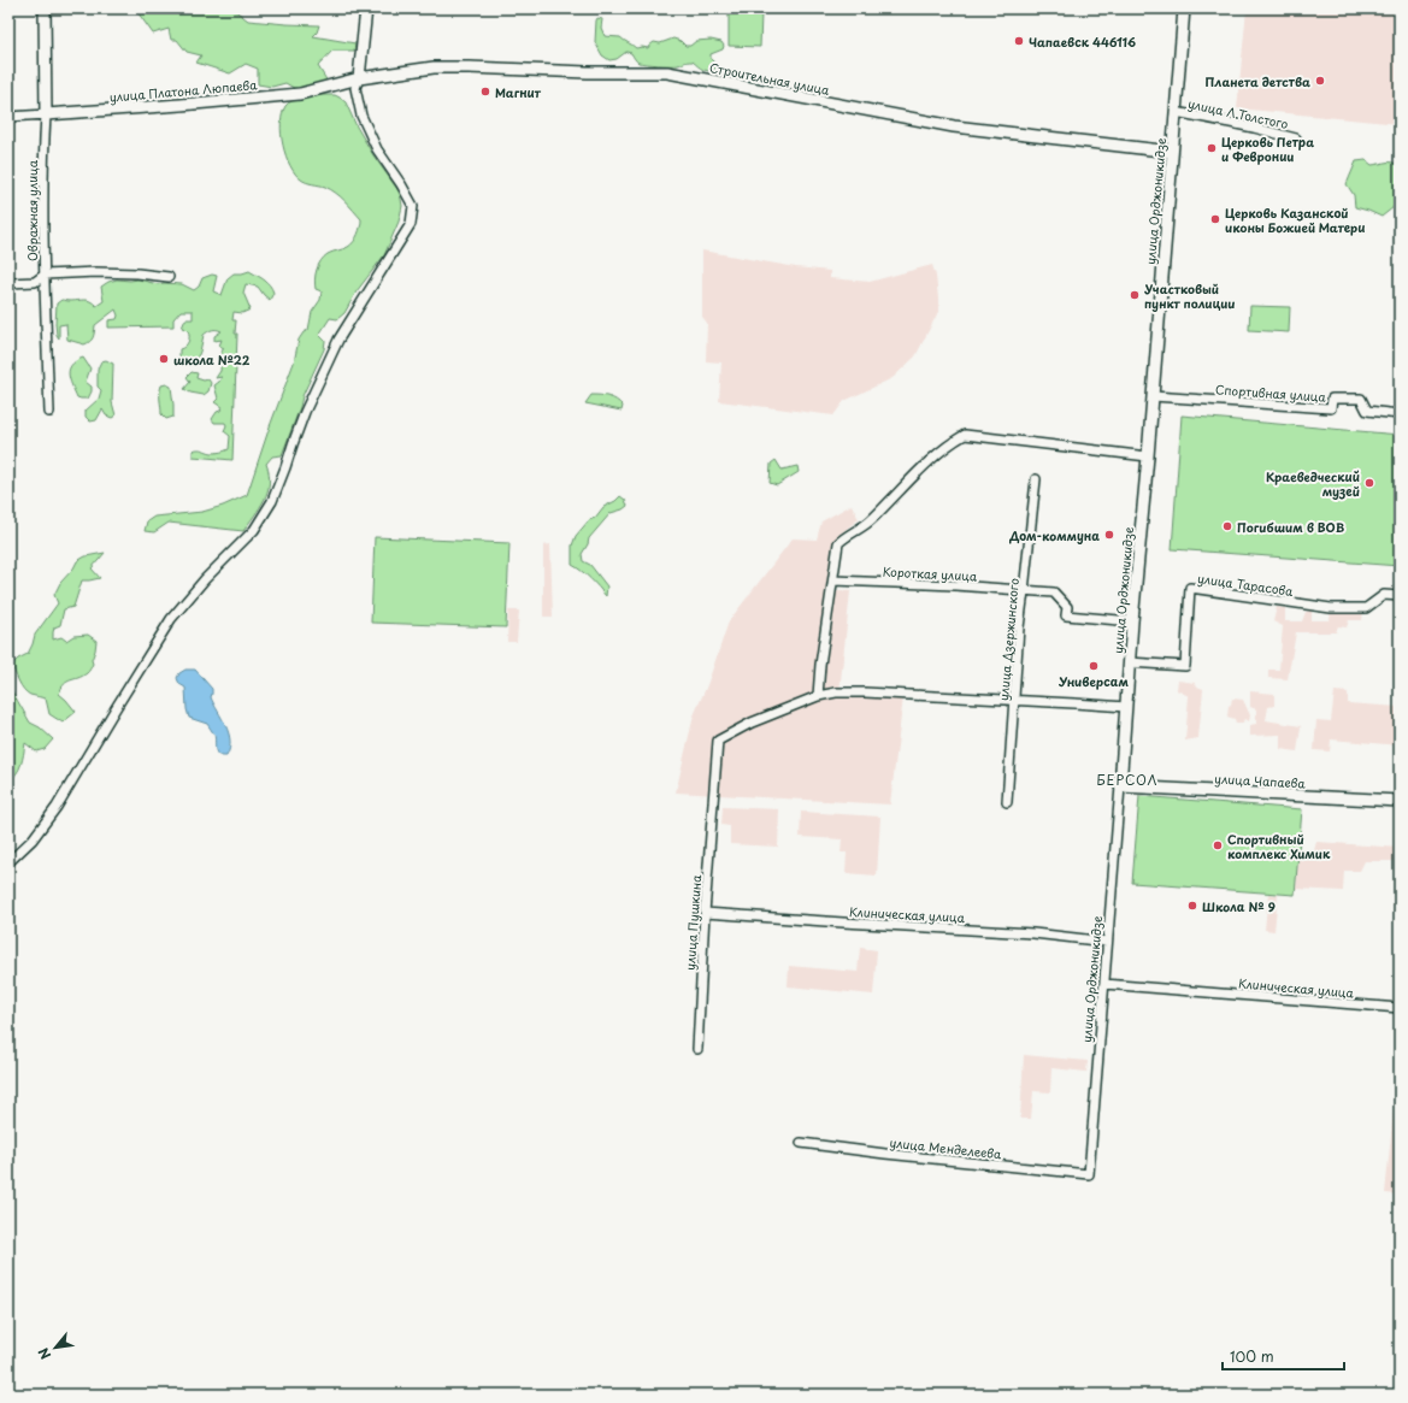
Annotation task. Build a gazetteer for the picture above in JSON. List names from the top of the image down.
{
  "streets": {
    "street": [
      "Строительная улица",
      "улица Платона Люпаева",
      "улица Л.Толстого",
      "улица Орджоникидзе",
      "Овражная улица",
      "Спортивная улица",
      "Короткая улица",
      "улица Тарасова",
      "улица Дзержинского",
      "улица Чапаева",
      "Клиническая улица",
      "улица Пушкина",
      "улица Менделеева"
    ]
  },
  "crossings": [
    ["Строительная улица", "улица Платона Люпаева"],
    ["Строительная улица", "улица Орджоникидзе"],
    ["улица Платона Люпаева", "Овражная улица"],
    ["улица Л.Толстого", "улица Орджоникидзе"],
    ["улица Орджоникидзе", "Спортивная улица"],
    ["улица Орджоникидзе", "Короткая улица"],
    ["улица Орджоникидзе", "улица Тарасова"],
    ["улица Орджоникидзе", "улица Чапаева"],
    ["улица Орджоникидзе", "Клиническая улица"],
    ["улица Орджоникидзе", "улица Менделеева"],
    ["Короткая улица", "улица Дзержинского"],
    ["Клиническая улица", "улица Пушкина"]
  ],
  "districts": ["БЕРСОЛ"],
  "places": [
    "Чапаевск 446116",
    "Планета детства",
    "Магнит",
    "Церковь Петра и Февронии",
    "Церковь Казанской иконы Божией Матери",
    "Участковый пункт полиции",
    "школа №22",
    "Краеведческий музей",
    "Погибшим в ВОВ",
    "Дом-коммуна",
    "Универсам",
    "Спортивный комплекс Химик",
    "Школа № 9"
  ],
  "scale_bar": "100 m",
  "north": "bottom left"
}
